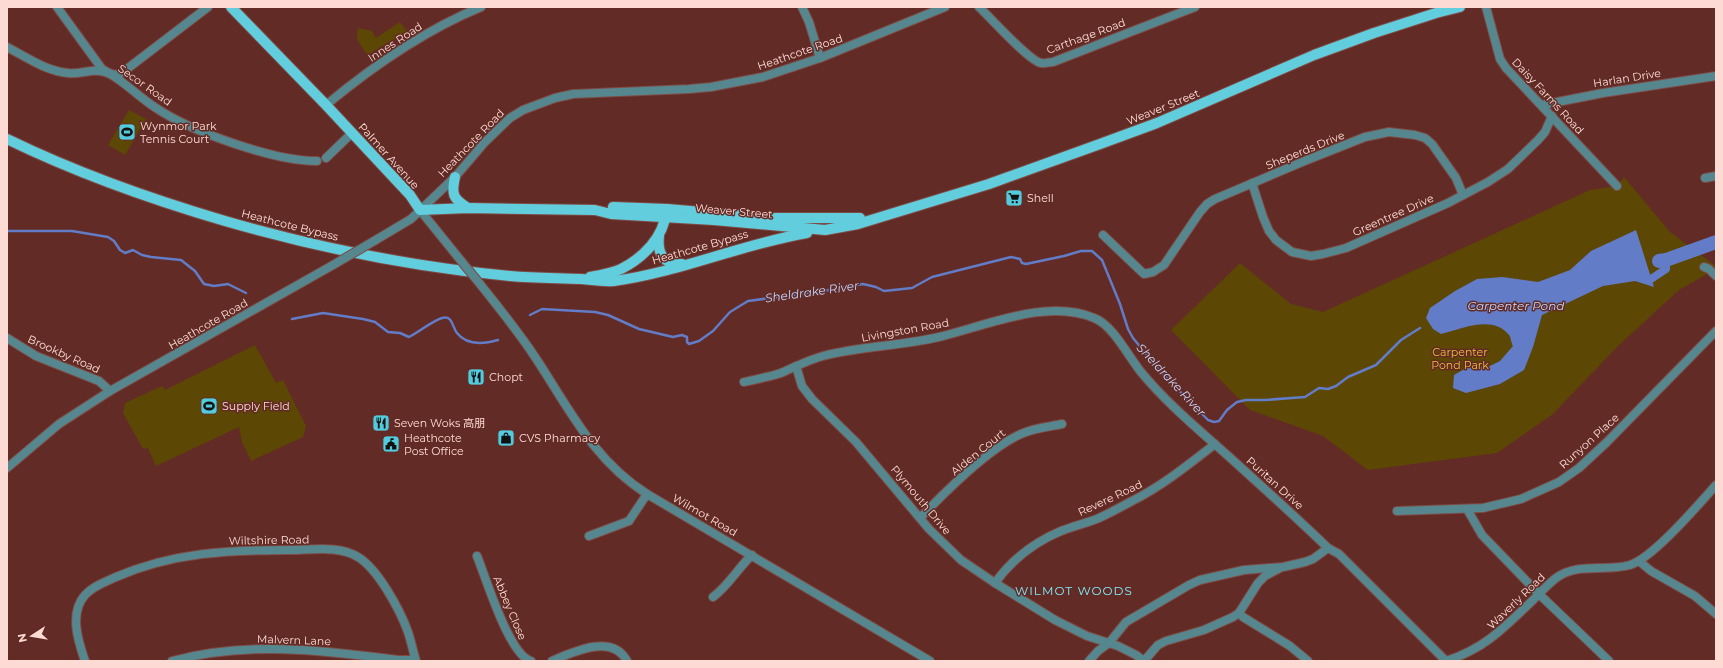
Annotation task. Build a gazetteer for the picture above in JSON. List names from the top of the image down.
{
  "streets": {
    "main road": ["Weaver Street", "Palmer Avenue", "Heathcote Bypass"],
    "street": [
      "Carthage Road",
      "Innes Road",
      "Heathcote Road",
      "Harlan Drive",
      "Secor Road",
      "Daisy Farms Road",
      "Sheperds Drive",
      "Greentree Drive",
      "Livingston Road",
      "Brookby Road",
      "Runyon Place",
      "Alden Court",
      "Puritan Drive",
      "Revere Road",
      "Plymouth Drive",
      "Wilmot Road",
      "Wiltshire Road",
      "Waverly Road",
      "Abbey Close",
      "Malvern Lane"
    ]
  },
  "crossings": [
    ["Innes Road", "Palmer Avenue"],
    ["Heathcote Road", "Weaver Street"],
    ["Heathcote Road", "Palmer Avenue"],
    ["Heathcote Road", "Brookby Road"],
    ["Harlan Drive", "Daisy Farms Road"],
    ["Daisy Farms Road", "Greentree Drive"],
    ["Weaver Street", "Palmer Avenue"],
    ["Weaver Street", "Heathcote Bypass"],
    ["Sheperds Drive", "Greentree Drive"],
    ["Palmer Avenue", "Wilmot Road"],
    ["Livingston Road", "Puritan Drive"],
    ["Livingston Road", "Plymouth Drive"],
    ["Alden Court", "Plymouth Drive"],
    ["Puritan Drive", "Revere Road"],
    ["Puritan Drive", "Waverly Road"],
    ["Revere Road", "Plymouth Drive"],
    ["Wiltshire Road", "Malvern Lane"]
  ],
  "districts": ["WILMOT WOODS"],
  "water": ["Sheldrake River", "Carpenter Pond"],
  "parks": ["Carpenter Pond Park"],
  "places": {
    "sports": ["Wynmor Park Tennis Court", "Supply Field"],
    "supermarket": ["Shell"],
    "restaurant": ["Chopt", "Seven Woks 高朋"],
    "shop": ["CVS Pharmacy"],
    "public building": ["Heathcote Post Office"]
  },
  "north": "left"
}
